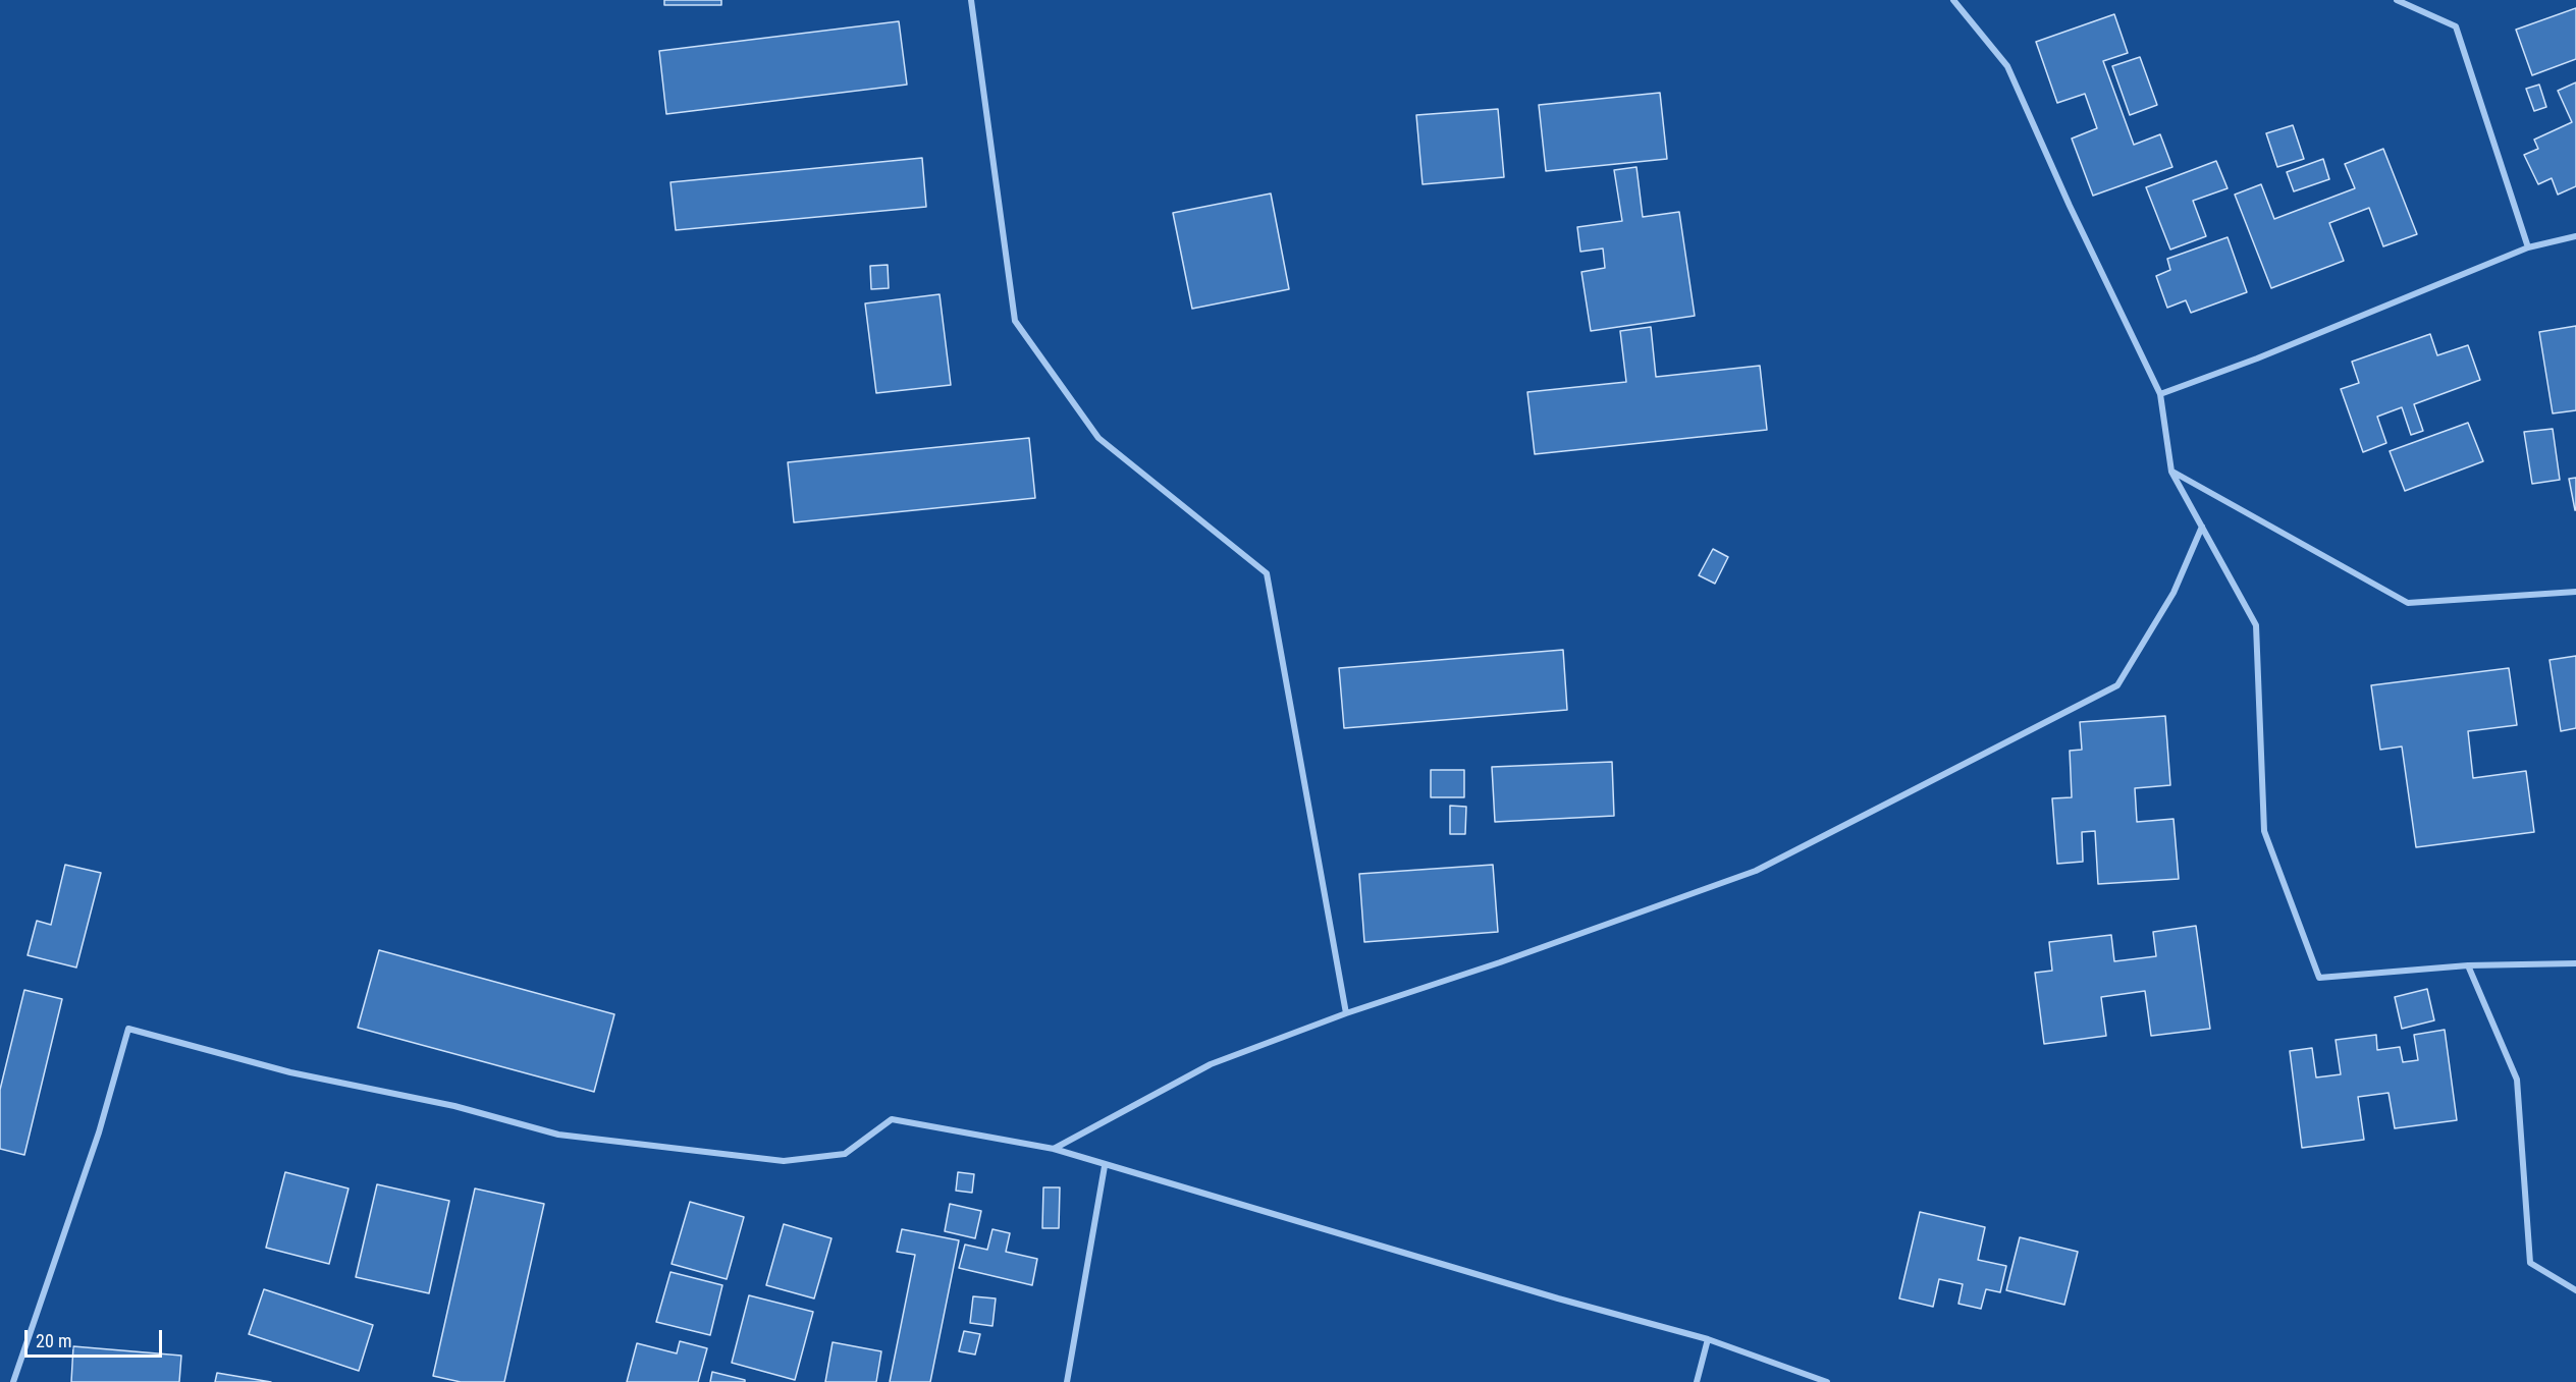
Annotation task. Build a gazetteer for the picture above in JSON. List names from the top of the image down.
{
  "scale_bar": "20 m"
}
